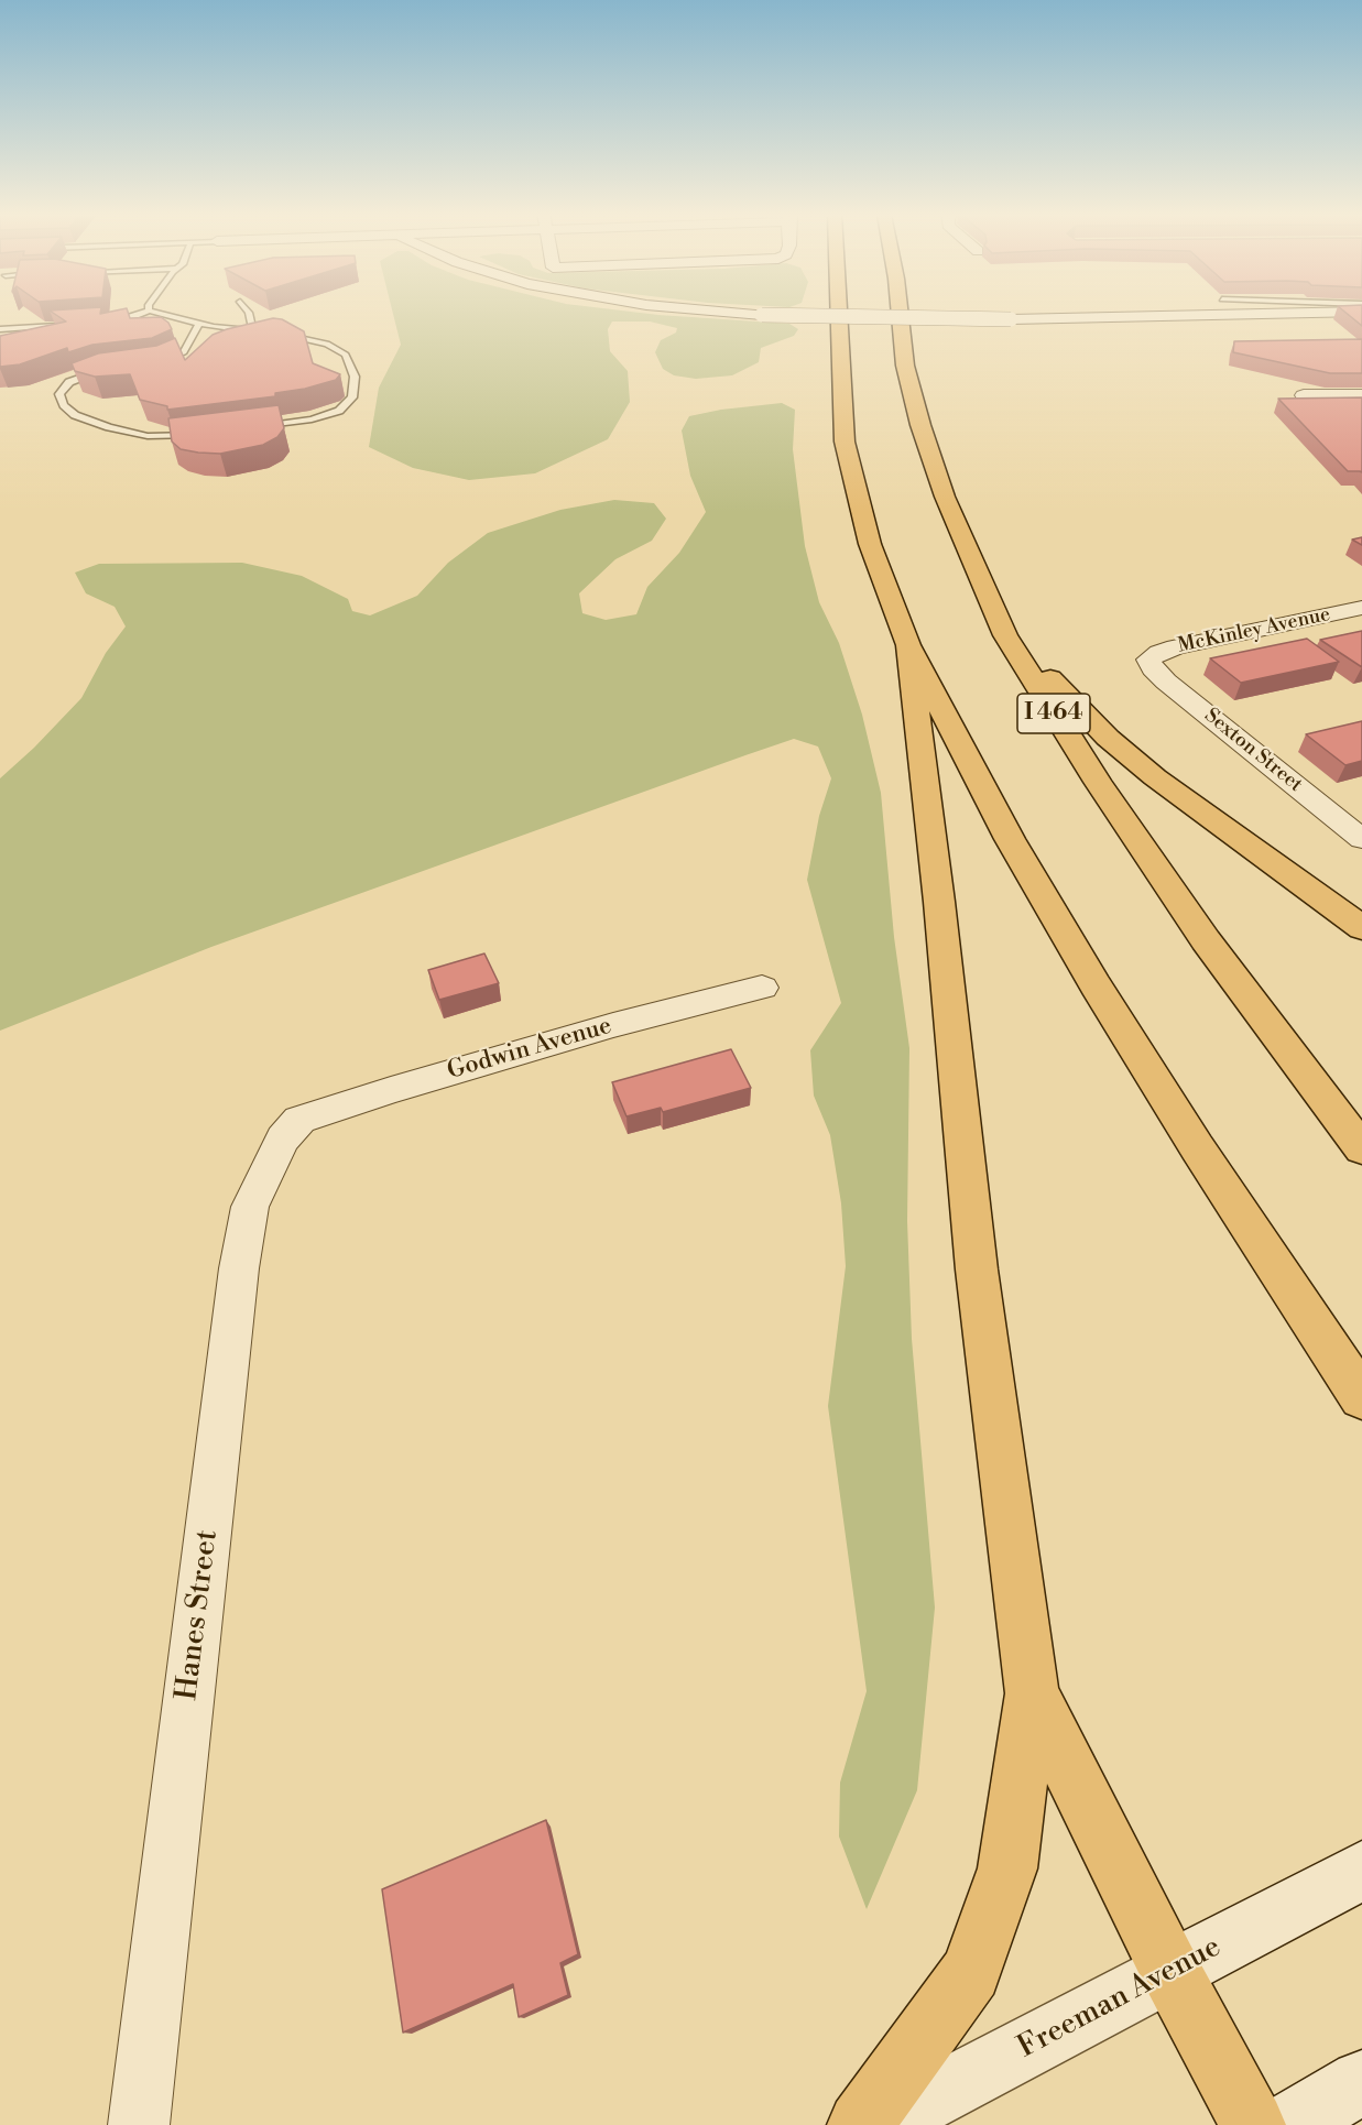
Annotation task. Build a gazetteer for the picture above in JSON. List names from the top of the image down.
{
  "streets": {
    "highway": ["I 464"],
    "main road": ["Freeman Avenue"],
    "street": [
      "McKinley Avenue",
      "Sexton Street",
      "Godwin Avenue",
      "Hanes Street"
    ]
  },
  "crossings": [
    ["McKinley Avenue", "Sexton Street"],
    ["Godwin Avenue", "Hanes Street"]
  ]
}
